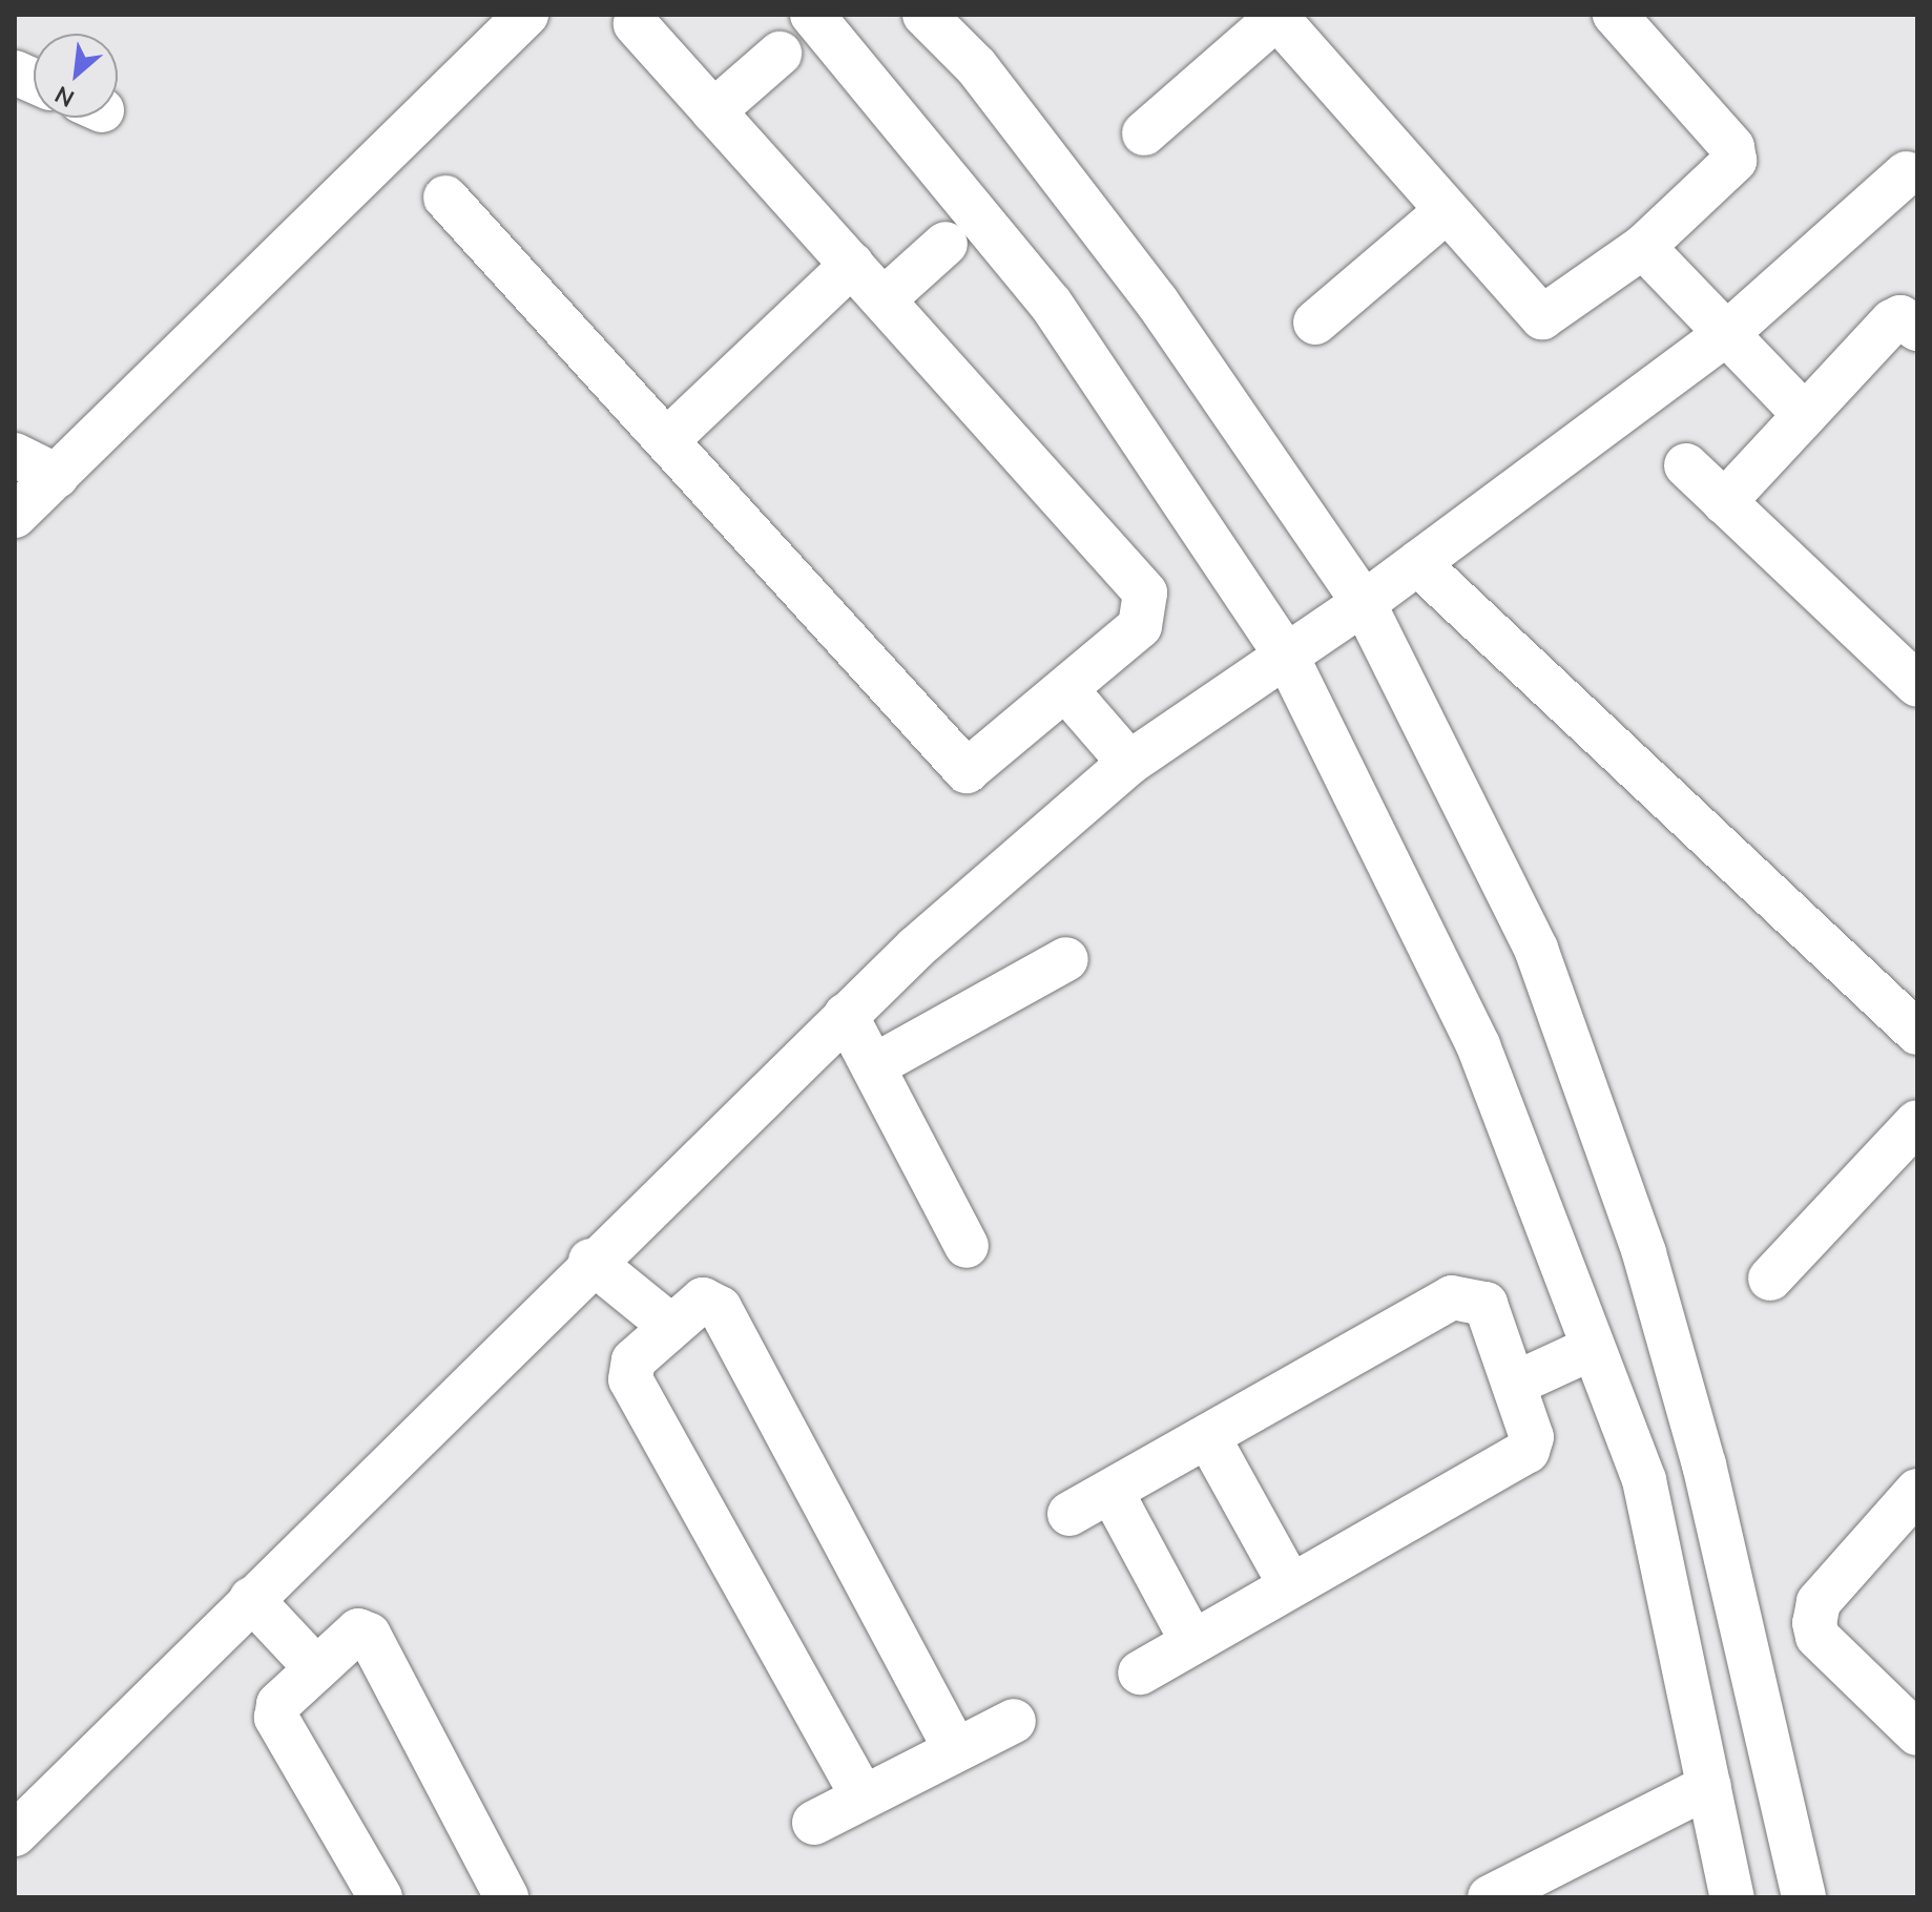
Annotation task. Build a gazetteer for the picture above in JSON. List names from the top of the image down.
{
  "north": "bottom left"
}
